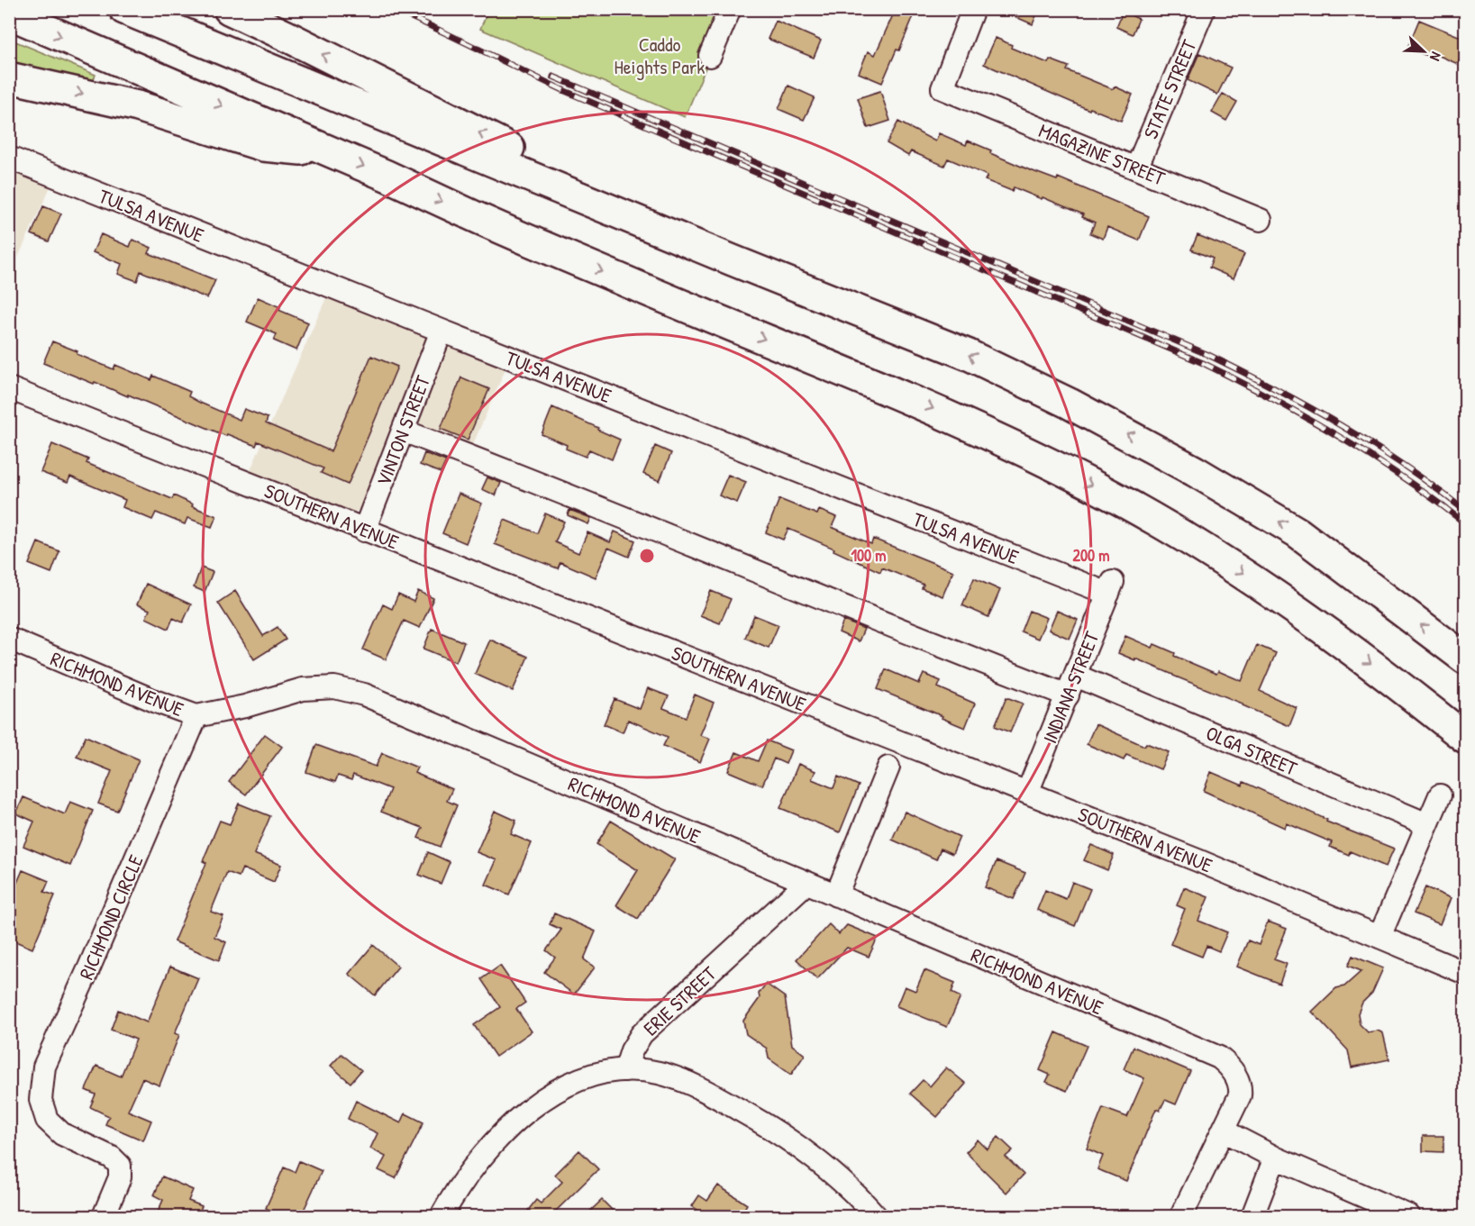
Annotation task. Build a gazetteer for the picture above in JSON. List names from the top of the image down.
{
  "streets": {
    "street": [
      "STATE STREET",
      "MAGAZINE STREET",
      "TULSA AVENUE",
      "VINTON STREET",
      "SOUTHERN AVENUE",
      "RICHMOND AVENUE",
      "INDIANA STREET",
      "OLGA STREET",
      "RICHMOND CIRCLE",
      "ERIE STREET"
    ]
  },
  "crossings": [
    ["STATE STREET", "MAGAZINE STREET"],
    ["TULSA AVENUE", "VINTON STREET"],
    ["TULSA AVENUE", "INDIANA STREET"],
    ["VINTON STREET", "SOUTHERN AVENUE"],
    ["SOUTHERN AVENUE", "INDIANA STREET"],
    ["RICHMOND AVENUE", "RICHMOND CIRCLE"],
    ["RICHMOND AVENUE", "ERIE STREET"],
    ["INDIANA STREET", "OLGA STREET"]
  ],
  "parks": ["Caddo Heights Park"],
  "north": "bottom right",
  "rings": ["100 m", "200 m"]
}
